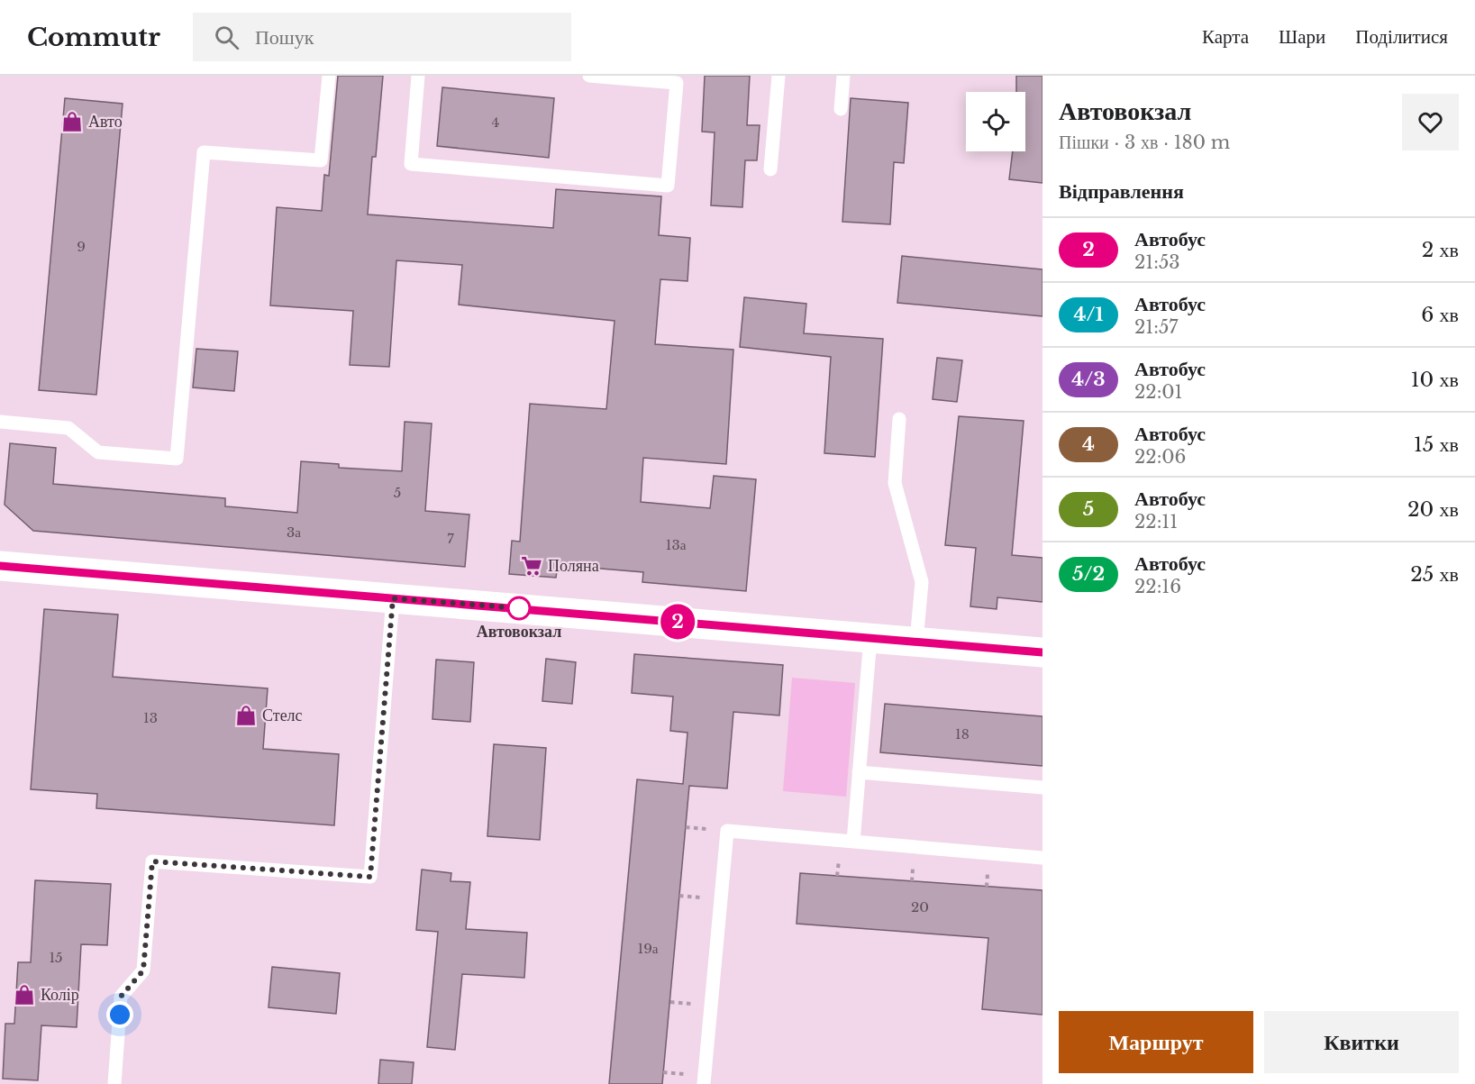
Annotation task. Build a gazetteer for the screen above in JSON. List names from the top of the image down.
{
  "places": {
    "shop": ["Авто", "Стелс", "Колір"],
    "supermarket": ["Поляна"],
    "other": ["Автовокзал"]
  },
  "lines": ["bus line 2"],
  "house_numbers": [
    "4",
    "9",
    "5",
    "3а",
    "7",
    "13а",
    "13",
    "18",
    "20",
    "19а",
    "15"
  ],
  "page": {
    "header": "Commutr",
    "search": "Пошук",
    "nav": ["Карта", "Шари", "Поділитися"],
    "on_map": "2",
    "heading": [
      ["Автовокзал", "Пішки · 3 хв · 180 m"],
      "Відправлення"
    ],
    "list": [
      {
        "mark": "2",
        "name": "Автобус",
        "note": "21:53",
        "value": "2 хв"
      },
      {
        "mark": "4/1",
        "name": "Автобус",
        "note": "21:57",
        "value": "6 хв"
      },
      {
        "mark": "4/3",
        "name": "Автобус",
        "note": "22:01",
        "value": "10 хв"
      },
      {
        "mark": "4",
        "name": "Автобус",
        "note": "22:06",
        "value": "15 хв"
      },
      {
        "mark": "5",
        "name": "Автобус",
        "note": "22:11",
        "value": "20 хв"
      },
      {
        "mark": "5/2",
        "name": "Автобус",
        "note": "22:16",
        "value": "25 хв"
      }
    ],
    "buttons": ["Маршрут", "Квитки"]
  }
}
